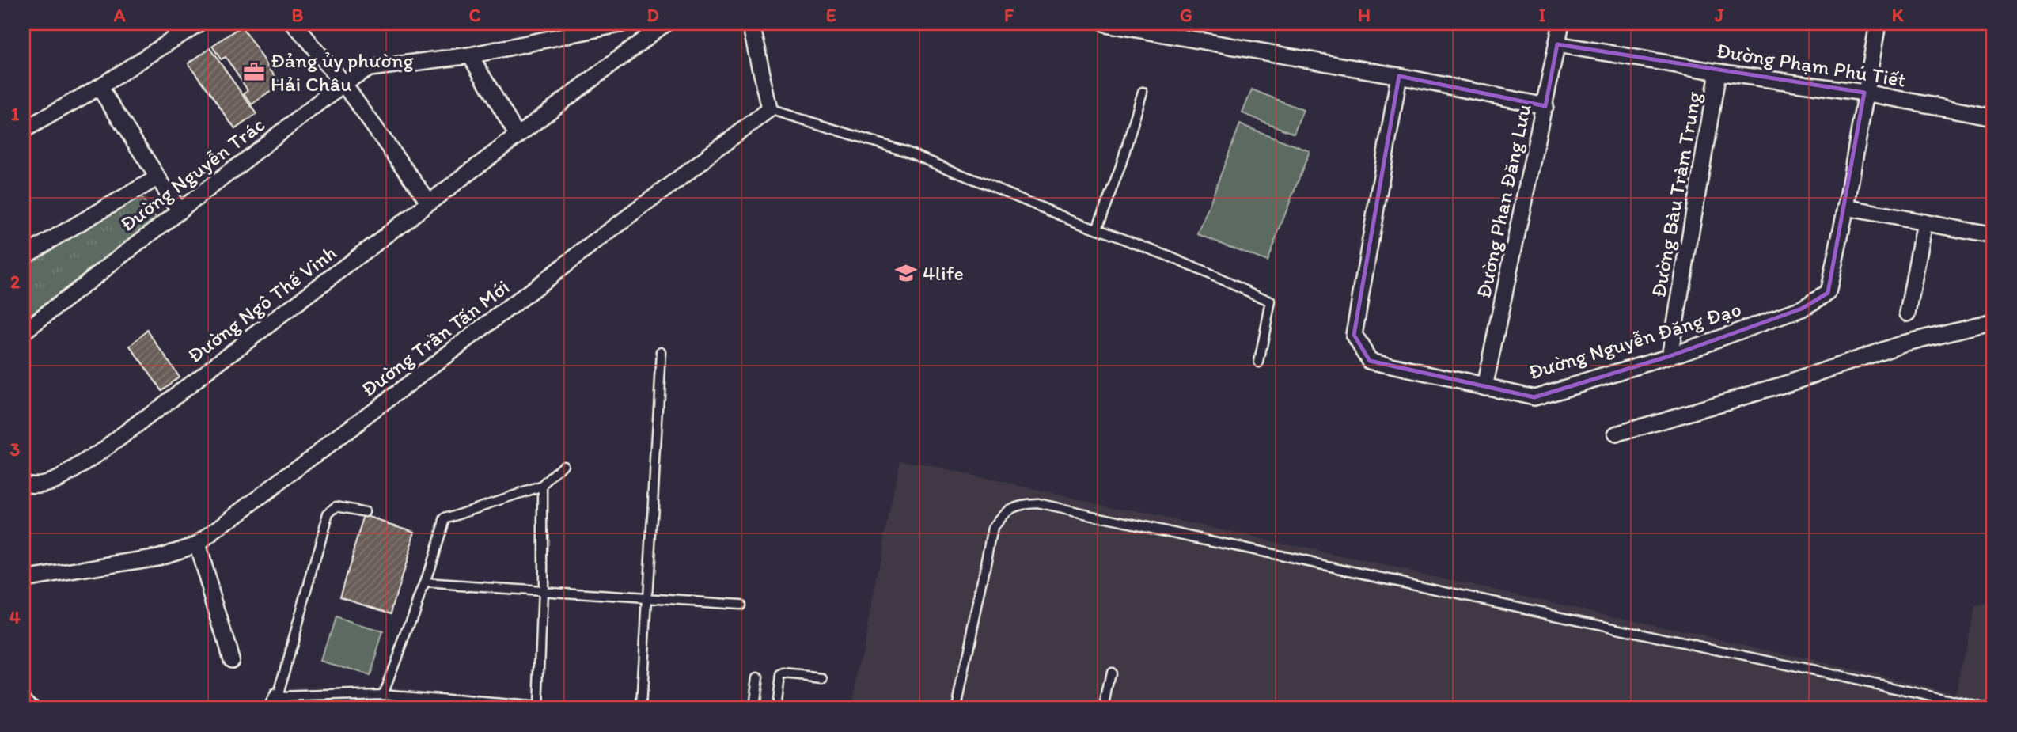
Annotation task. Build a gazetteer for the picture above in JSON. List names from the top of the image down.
{
  "streets": {
    "street": [
      "Đường Phạm Phú Tiết",
      "Đường Nguyễn Trác",
      "Đường Bàu Tràm Trung",
      "Đường Phan Đăng Lưu",
      "Đường Ngô Thế Vinh",
      "Đường Trần Tấn Mới",
      "Đường Nguyễn Đăng Đạo"
    ]
  },
  "crossings": [
    ["Đường Phạm Phú Tiết", "Đường Bàu Tràm Trung"],
    ["Đường Phạm Phú Tiết", "Đường Phan Đăng Lưu"],
    ["Đường Phạm Phú Tiết", "Đường Nguyễn Đăng Đạo"],
    ["Đường Bàu Tràm Trung", "Đường Nguyễn Đăng Đạo"],
    ["Đường Phan Đăng Lưu", "Đường Nguyễn Đăng Đạo"]
  ],
  "places": {
    "office": ["Đảng ủy phường Hải Châu"],
    "school or university": ["4life"]
  },
  "grid": {
    "columns": [
      "A",
      "B",
      "C",
      "D",
      "E",
      "F",
      "G",
      "H",
      "I",
      "J",
      "K"
    ],
    "rows": [
      "1",
      "2",
      "3",
      "4"
    ]
  }
}
